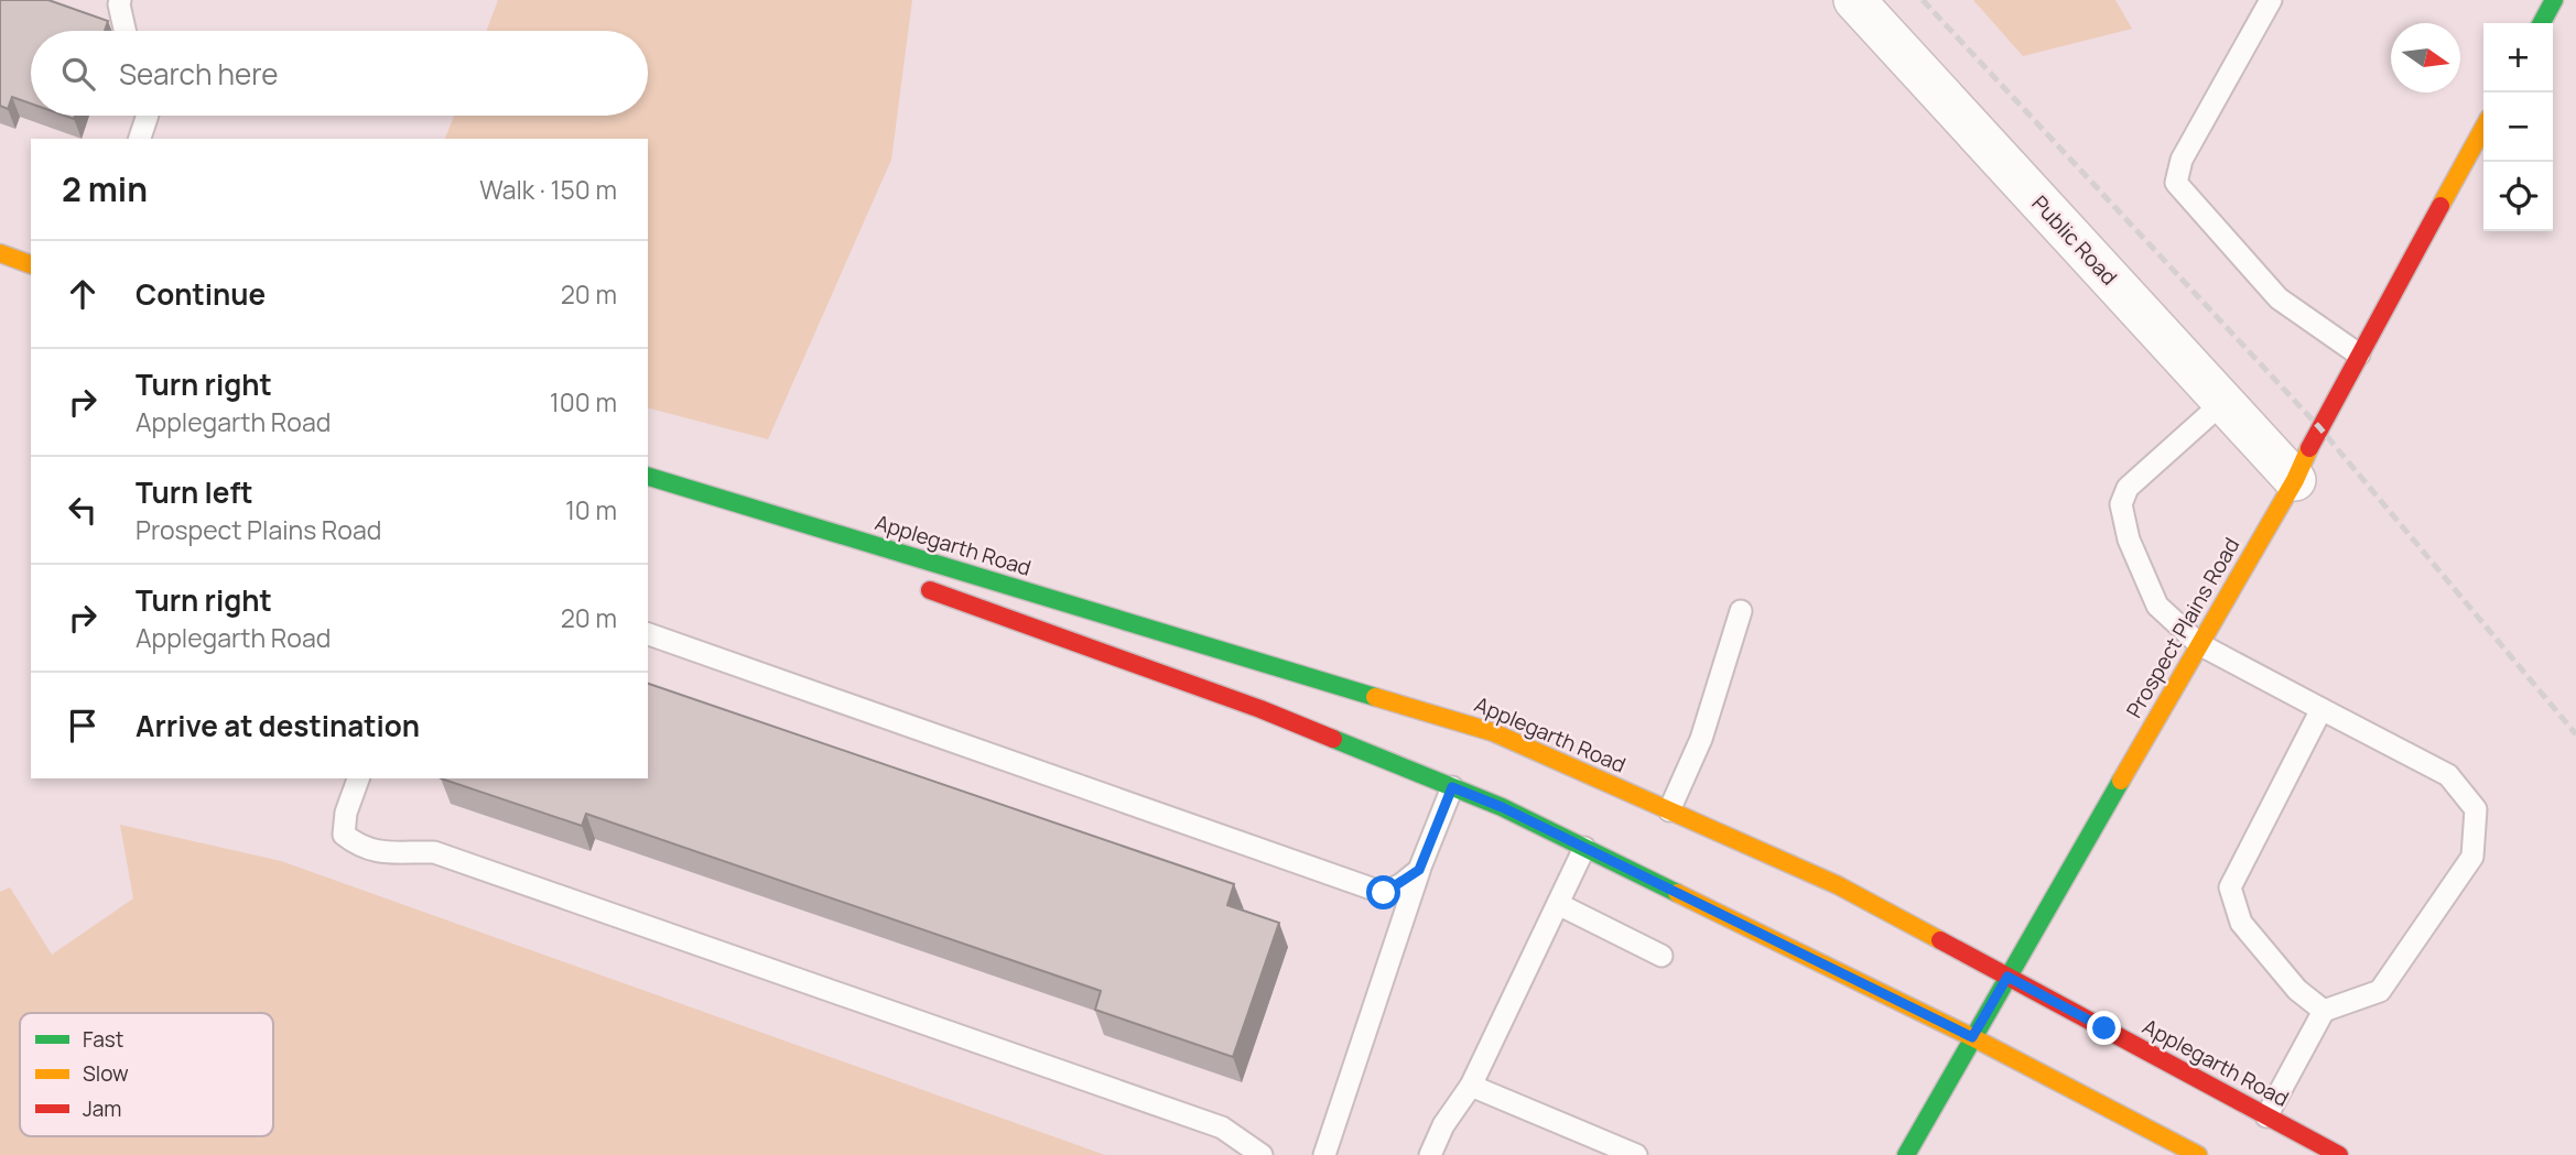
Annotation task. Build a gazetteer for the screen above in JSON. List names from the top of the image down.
{
  "streets": {
    "main road": ["Applegarth Road", "Prospect Plains Road"],
    "street": ["Public Road"]
  },
  "crossings": [
    ["Public Road", "Prospect Plains Road"],
    ["Applegarth Road", "Prospect Plains Road"]
  ],
  "legend": ["Fast", "Slow", "Jam"],
  "north": "right",
  "page": {
    "map_buttons": ["+", "−"],
    "search": "Search here",
    "heading": ["2 min", "Walk · 150 m"],
    "list": [
      ["Continue", "20 m"],
      ["Turn right", "Applegarth Road", "100 m"],
      ["Turn left", "Prospect Plains Road", "10 m"],
      ["Turn right", "Applegarth Road", "20 m"],
      "Arrive at destination"
    ]
  }
}
